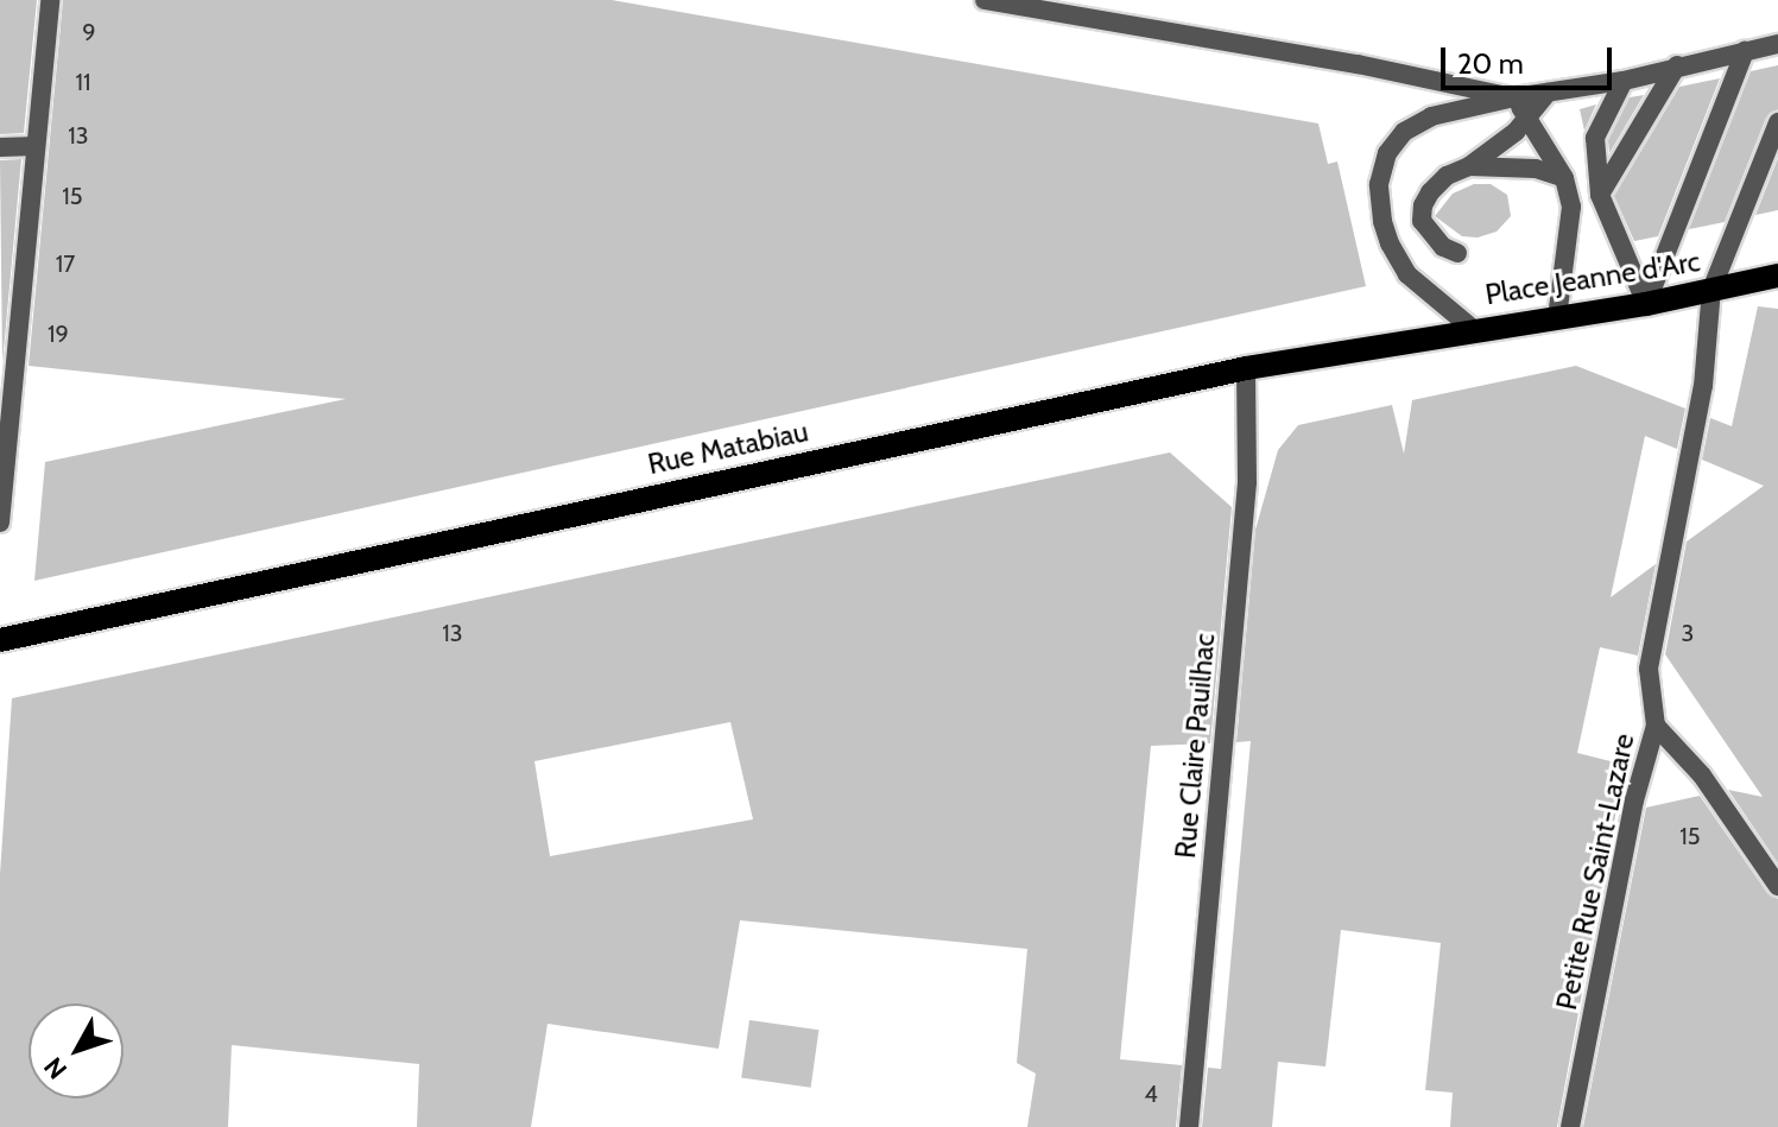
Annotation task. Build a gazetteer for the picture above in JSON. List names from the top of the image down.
{
  "streets": {
    "main road": ["Place Jeanne d'Arc", "Rue Matabiau"],
    "street": ["Rue Claire Pauilhac", "Petite Rue Saint-Lazare"]
  },
  "crossings": [
    ["Place Jeanne d'Arc", "Rue Matabiau"],
    ["Place Jeanne d'Arc", "Petite Rue Saint-Lazare"],
    ["Rue Matabiau", "Rue Claire Pauilhac"]
  ],
  "house_numbers": [
    "9",
    "11",
    "13",
    "15",
    "17",
    "19",
    "13",
    "3",
    "15",
    "4"
  ],
  "scale_bar": "20 m",
  "north": "bottom left"
}
